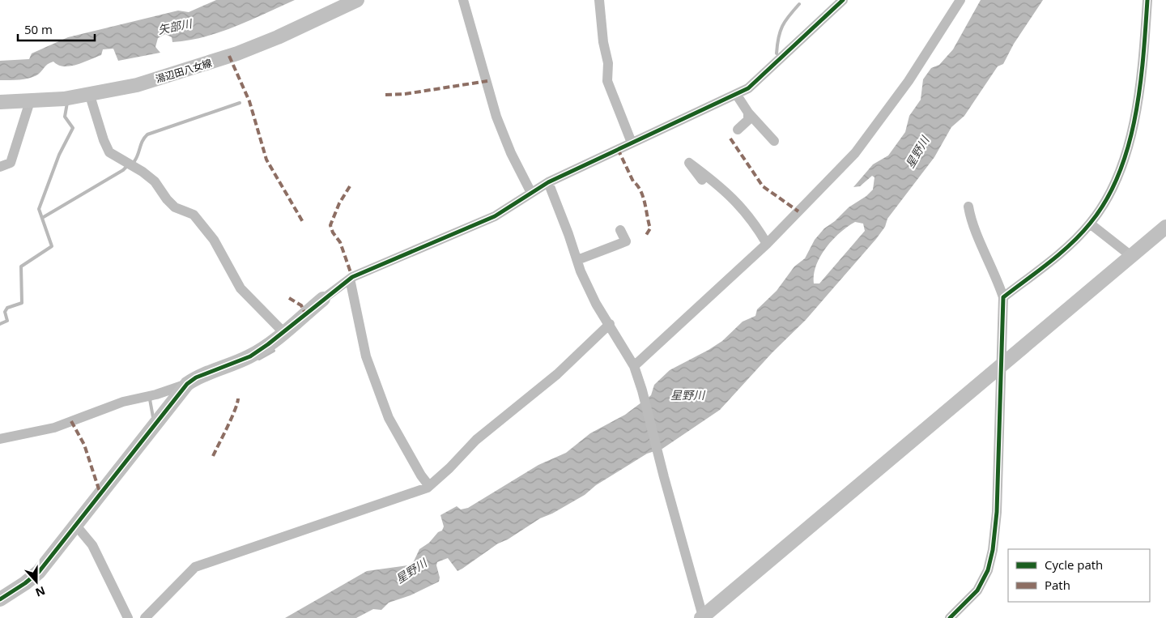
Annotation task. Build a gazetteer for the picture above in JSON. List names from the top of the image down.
{
  "streets": {
    "street": ["湯辺田八女線"]
  },
  "water": ["矢部川", "星野川"],
  "legend": ["Cycle path", "Path"],
  "scale_bar": "50 m",
  "north": "bottom"
}
